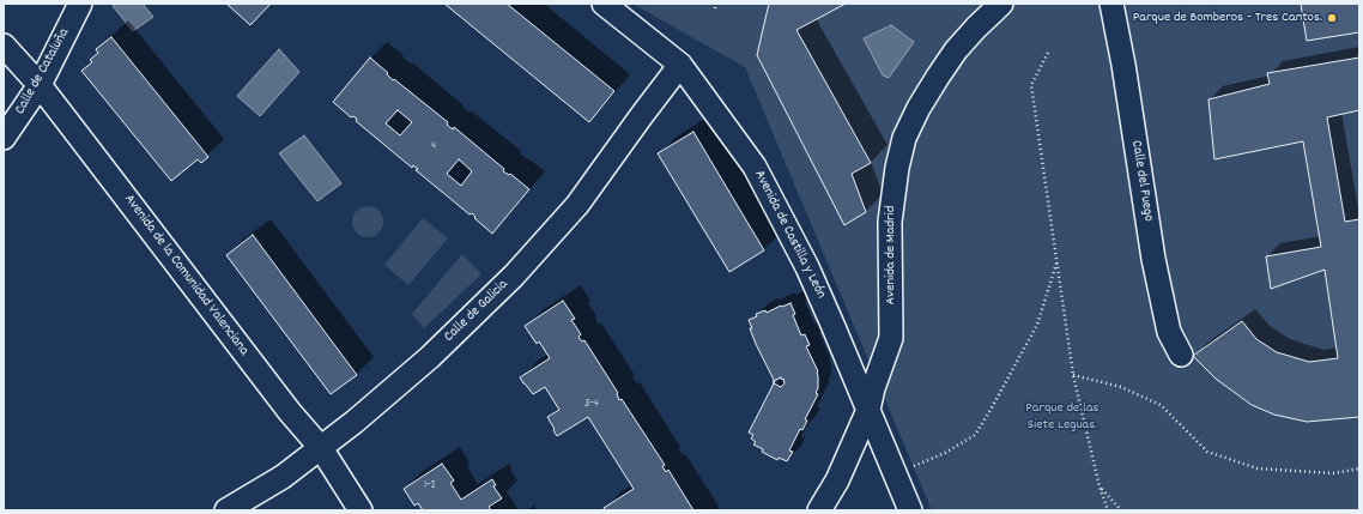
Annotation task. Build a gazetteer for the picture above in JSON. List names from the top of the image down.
{
  "streets": {
    "street": [
      "Calle de Cataluña",
      "Calle del Fuego",
      "Avenida de Castilla y León",
      "Avenida de Madrid",
      "Avenida de la Comunidad Valenciana",
      "Calle de Galicia"
    ]
  },
  "crossings": [
    ["Calle de Cataluña", "Avenida de la Comunidad Valenciana"],
    ["Avenida de Castilla y León", "Avenida de Madrid"],
    ["Avenida de Castilla y León", "Calle de Galicia"],
    ["Avenida de la Comunidad Valenciana", "Calle de Galicia"]
  ],
  "parks": ["Parque de las Siete Leguas."],
  "places": ["Parque de Bomberos - Tres Cantos."],
  "house_numbers": ["4", "3-4", "1-2"]
}
